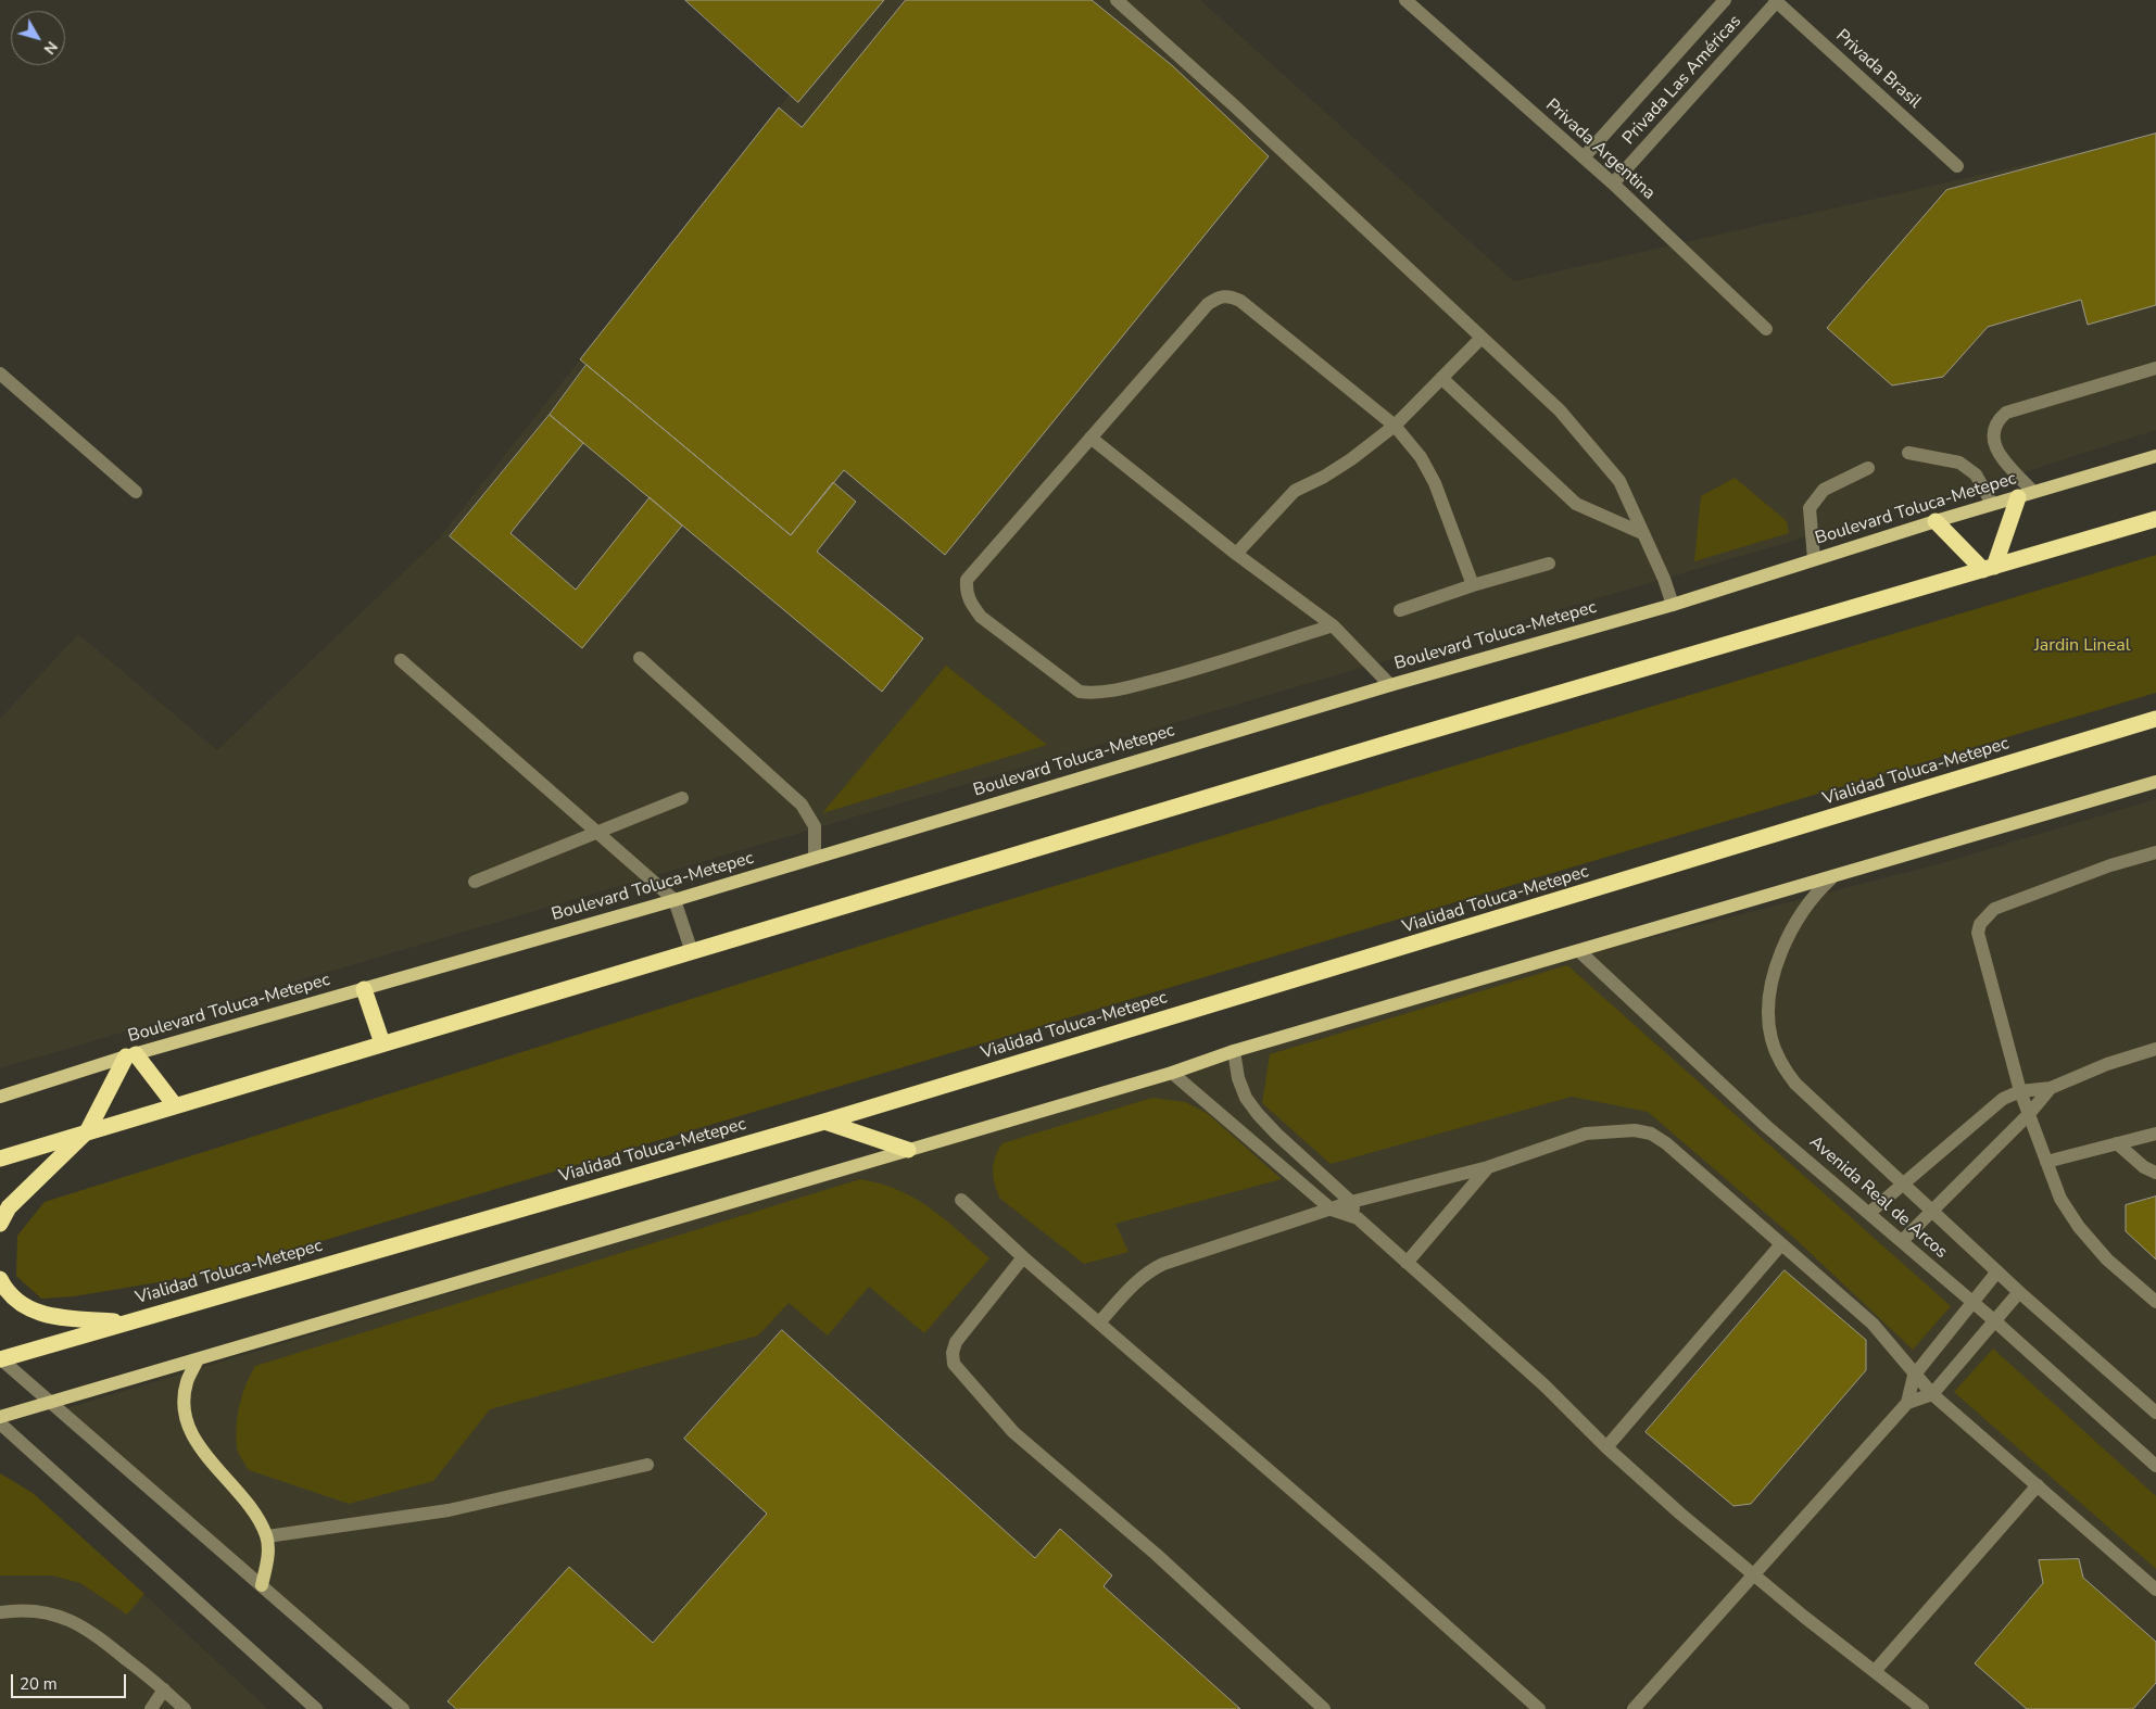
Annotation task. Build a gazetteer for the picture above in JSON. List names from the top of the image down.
{
  "streets": {
    "highway": ["Vialidad Toluca-Metepec"],
    "main road": ["Boulevard Toluca-Metepec"],
    "street": [
      "Privada Brasil",
      "Privada Las Américas",
      "Privada Argentina",
      "Avenida Real de Arcos"
    ]
  },
  "crossings": [
    ["Privada Brasil", "Privada Las Américas"],
    ["Privada Las Américas", "Privada Argentina"]
  ],
  "parks": ["Jardin Lineal"],
  "scale_bar": "20 m",
  "north": "bottom right"
}
